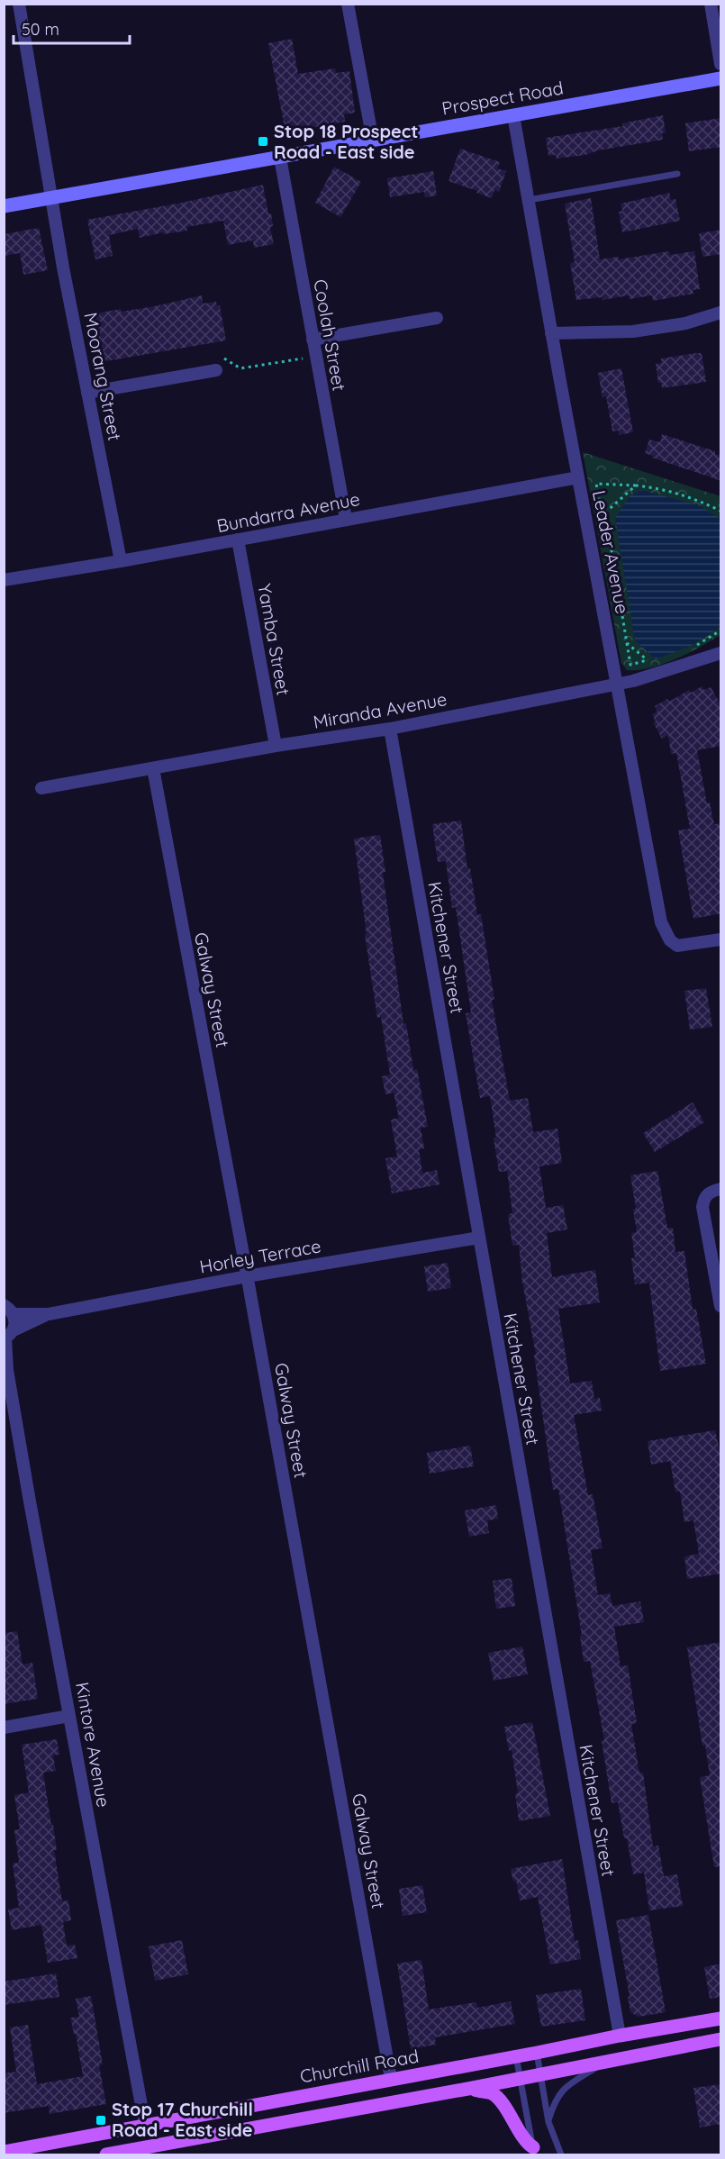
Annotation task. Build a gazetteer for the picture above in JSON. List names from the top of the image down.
{
  "streets": {
    "main road": ["Prospect Road", "Churchill Road"],
    "street": [
      "Coolah Street",
      "Moorang Street",
      "Bundarra Avenue",
      "Leader Avenue",
      "Yamba Street",
      "Miranda Avenue",
      "Kitchener Street",
      "Galway Street",
      "Horley Terrace",
      "Kintore Avenue"
    ]
  },
  "crossings": [
    ["Prospect Road", "Coolah Street"],
    ["Prospect Road", "Moorang Street"],
    ["Prospect Road", "Leader Avenue"],
    ["Coolah Street", "Bundarra Avenue"],
    ["Moorang Street", "Bundarra Avenue"],
    ["Bundarra Avenue", "Leader Avenue"],
    ["Bundarra Avenue", "Yamba Street"],
    ["Leader Avenue", "Miranda Avenue"],
    ["Yamba Street", "Miranda Avenue"],
    ["Miranda Avenue", "Kitchener Street"],
    ["Miranda Avenue", "Galway Street"],
    ["Kitchener Street", "Horley Terrace"],
    ["Kitchener Street", "Churchill Road"],
    ["Galway Street", "Horley Terrace"],
    ["Galway Street", "Churchill Road"],
    ["Horley Terrace", "Kintore Avenue"],
    ["Kintore Avenue", "Churchill Road"]
  ],
  "places": {
    "transit": ["Stop 18 Prospect Road - East side", "Stop 17 Churchill Road - East side"]
  },
  "scale_bar": "50 m"
}
